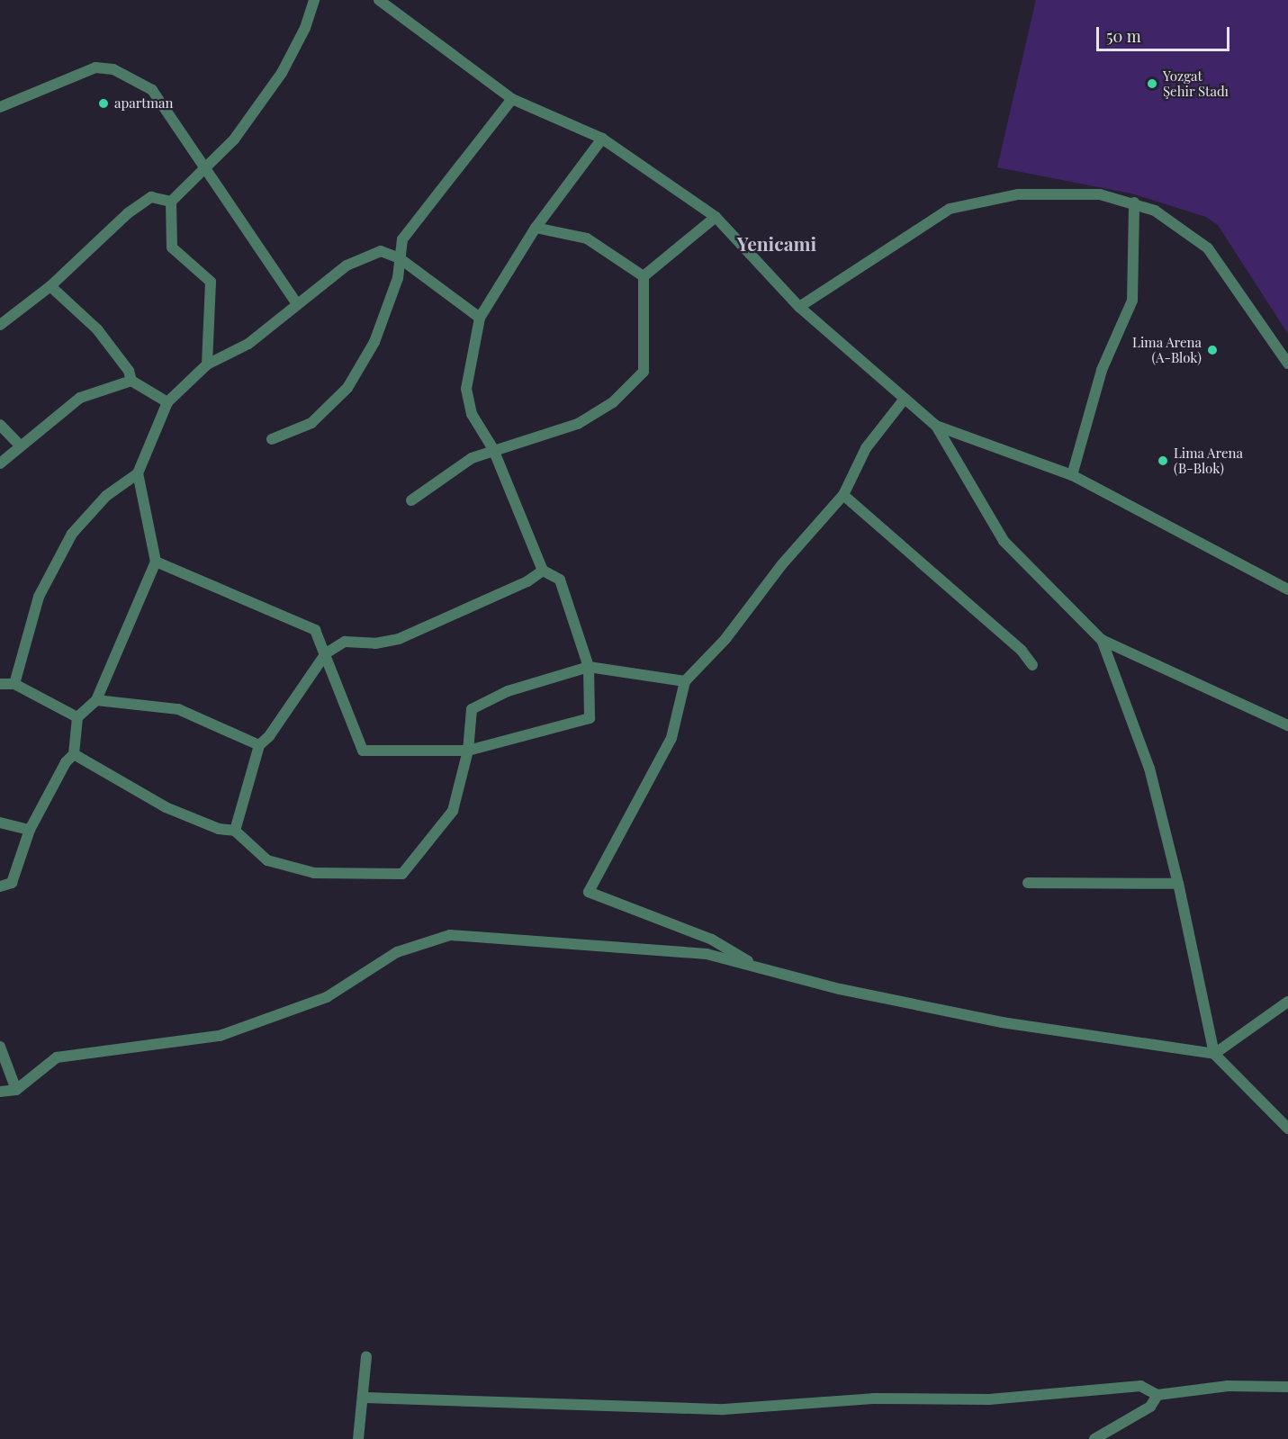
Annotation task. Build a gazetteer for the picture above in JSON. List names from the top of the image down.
{
  "districts": ["Yenicami"],
  "places": [
    "Yozgat Şehir Stadı",
    "apartman",
    "Lima Arena (A-Blok)",
    "Lima Arena (B-Blok)"
  ],
  "scale_bar": "50 m"
}
